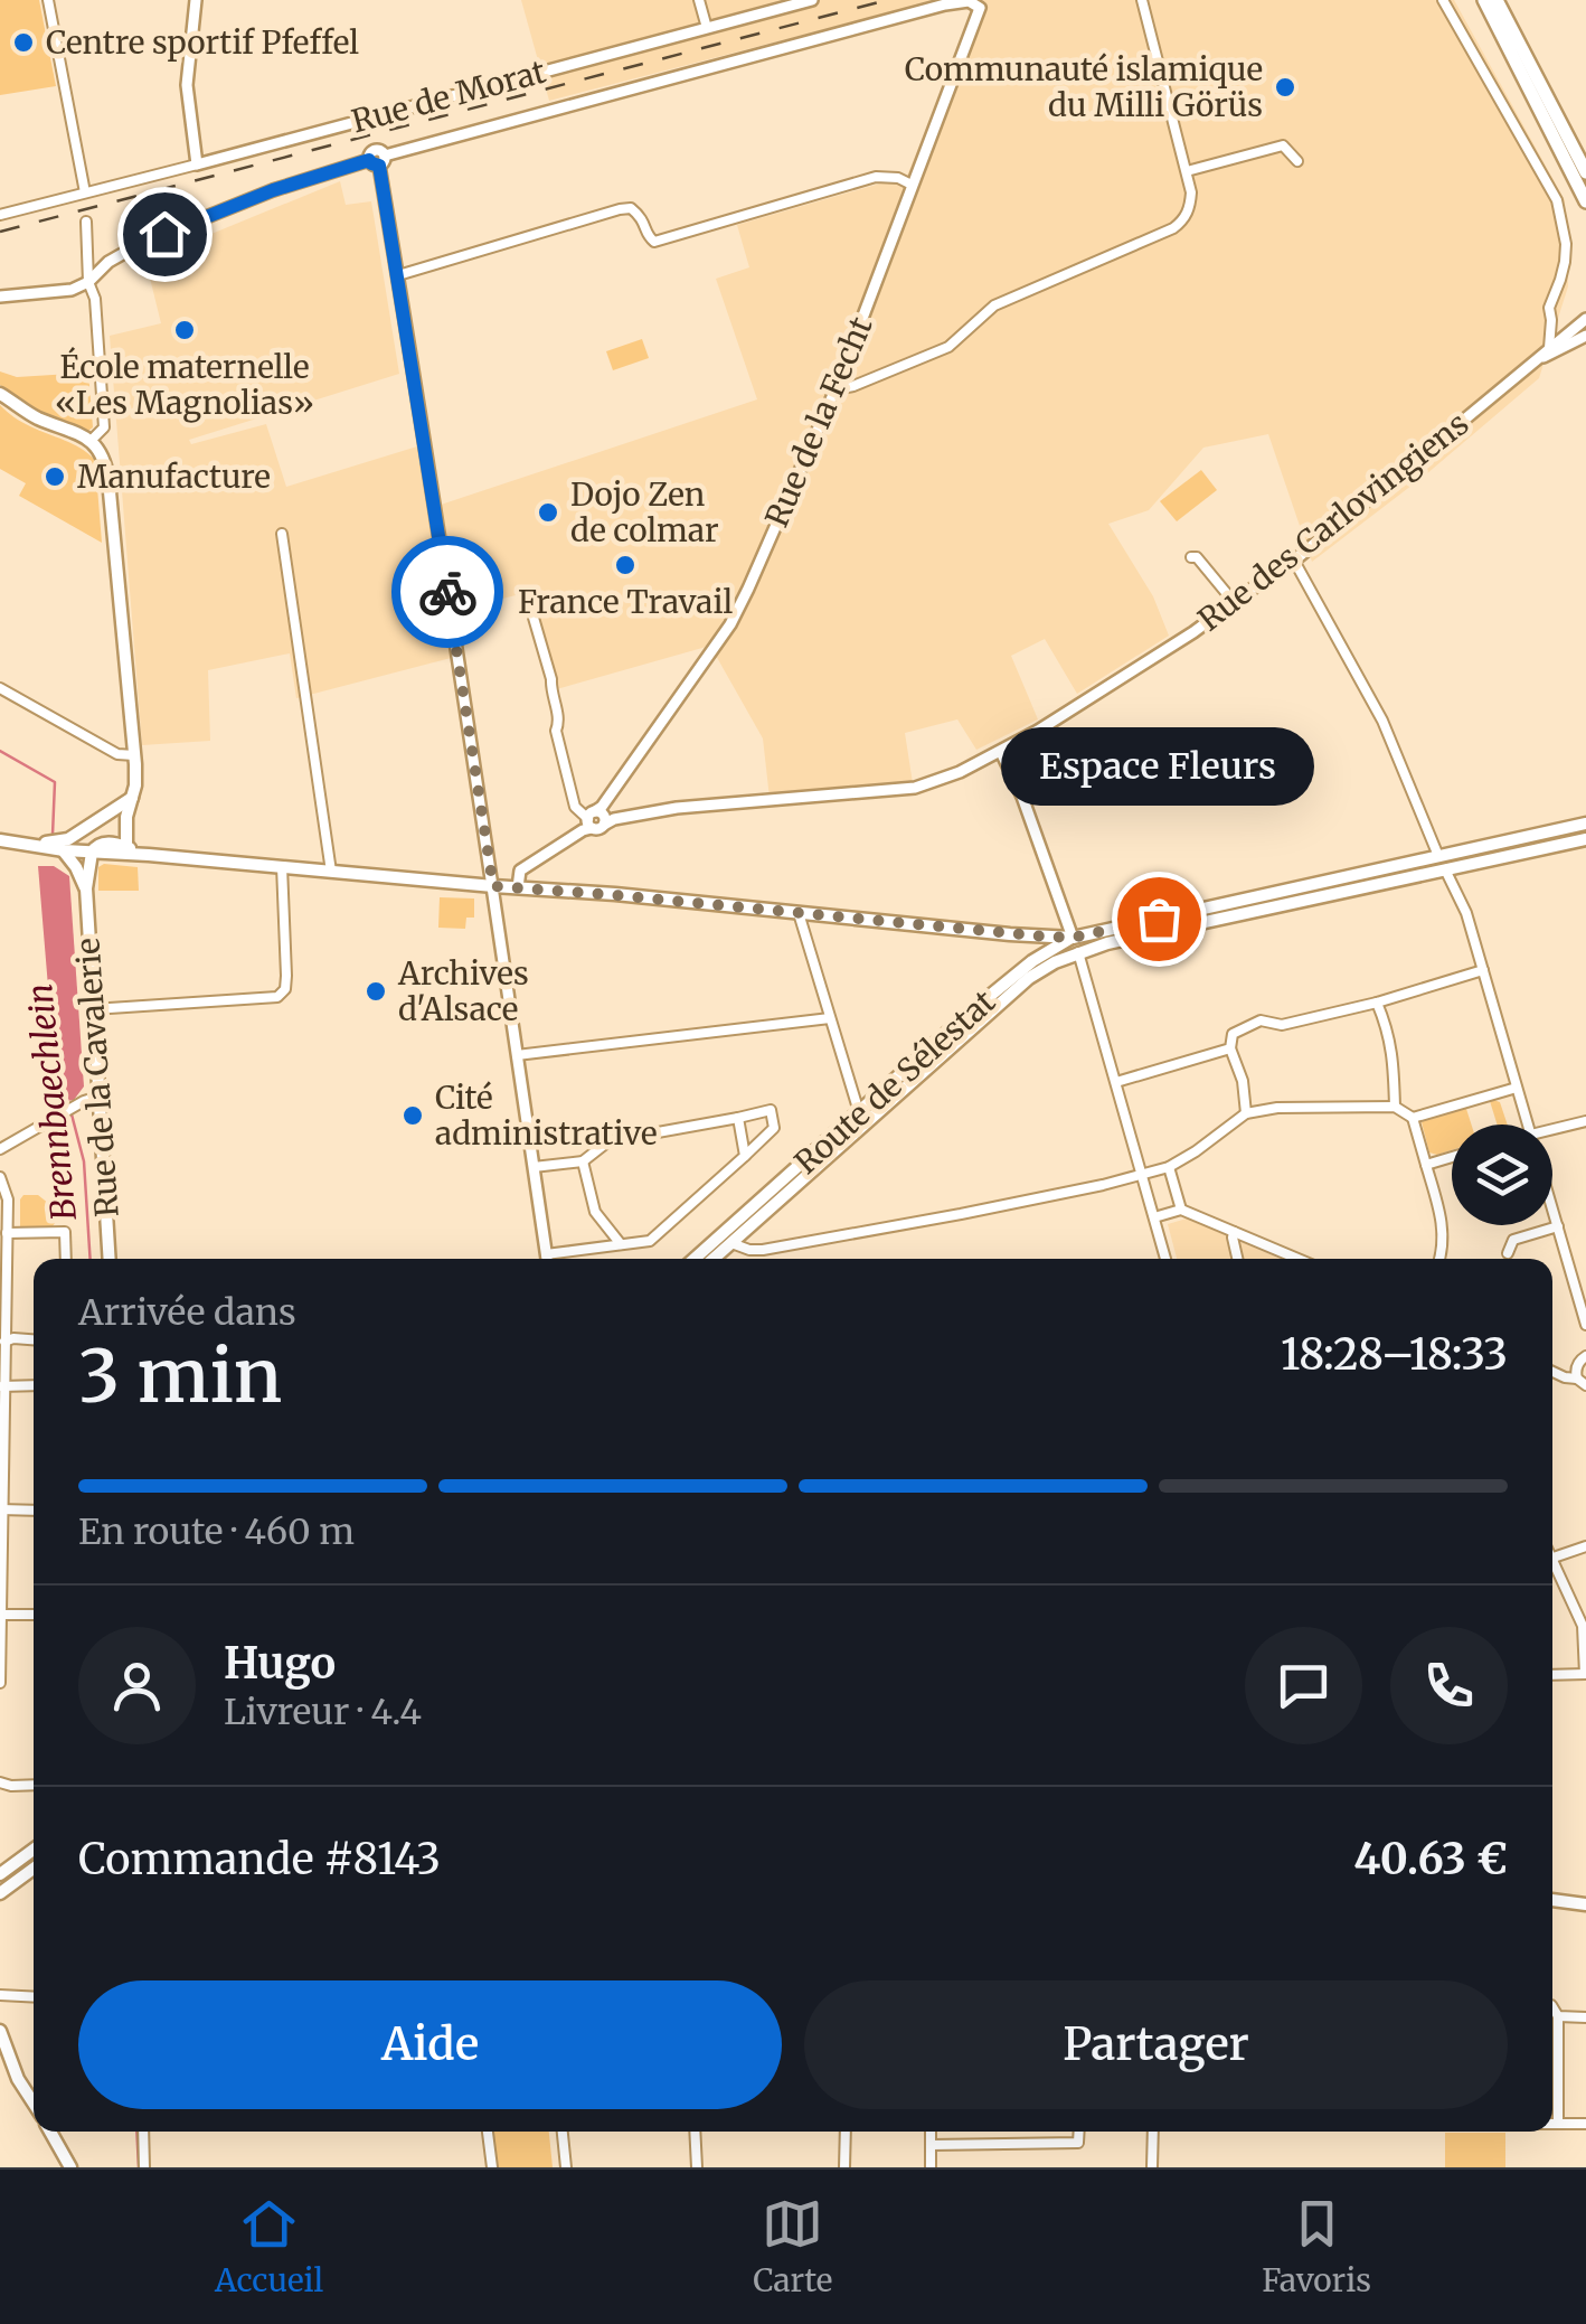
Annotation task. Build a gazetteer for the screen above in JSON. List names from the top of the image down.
{
  "streets": {
    "main road": ["Rue de la Cavalerie", "Route de Sélestat"],
    "street": ["Rue de Morat", "Rue de la Fecht", "Rue des Carlovingiens"]
  },
  "crossings": [
    ["Rue de la Fecht", "Rue des Carlovingiens"]
  ],
  "water": ["Brennbaechlein"],
  "places": [
    "Centre sportif Pfeffel",
    "Communauté islamique du Milli Görüs",
    "École maternelle «Les Magnolias»",
    "Manufacture",
    "Dojo Zen de colmar",
    "France Travail",
    "Espace Fleurs",
    "Archives d'Alsace",
    "Cité administrative"
  ],
  "page": {
    "bubble": "Espace Fleurs",
    "heading": ["3 min", "Arrivée dans", "18:28–18:33"],
    "panel": [
      "Hugo",
      "Livreur · 4.4",
      "Commande #8143",
      "40.63 €"
    ],
    "bar": "En route · 460 m",
    "buttons": ["Aide", "Partager"],
    "tabs": ["Accueil", "Carte", "Favoris"]
  }
}
